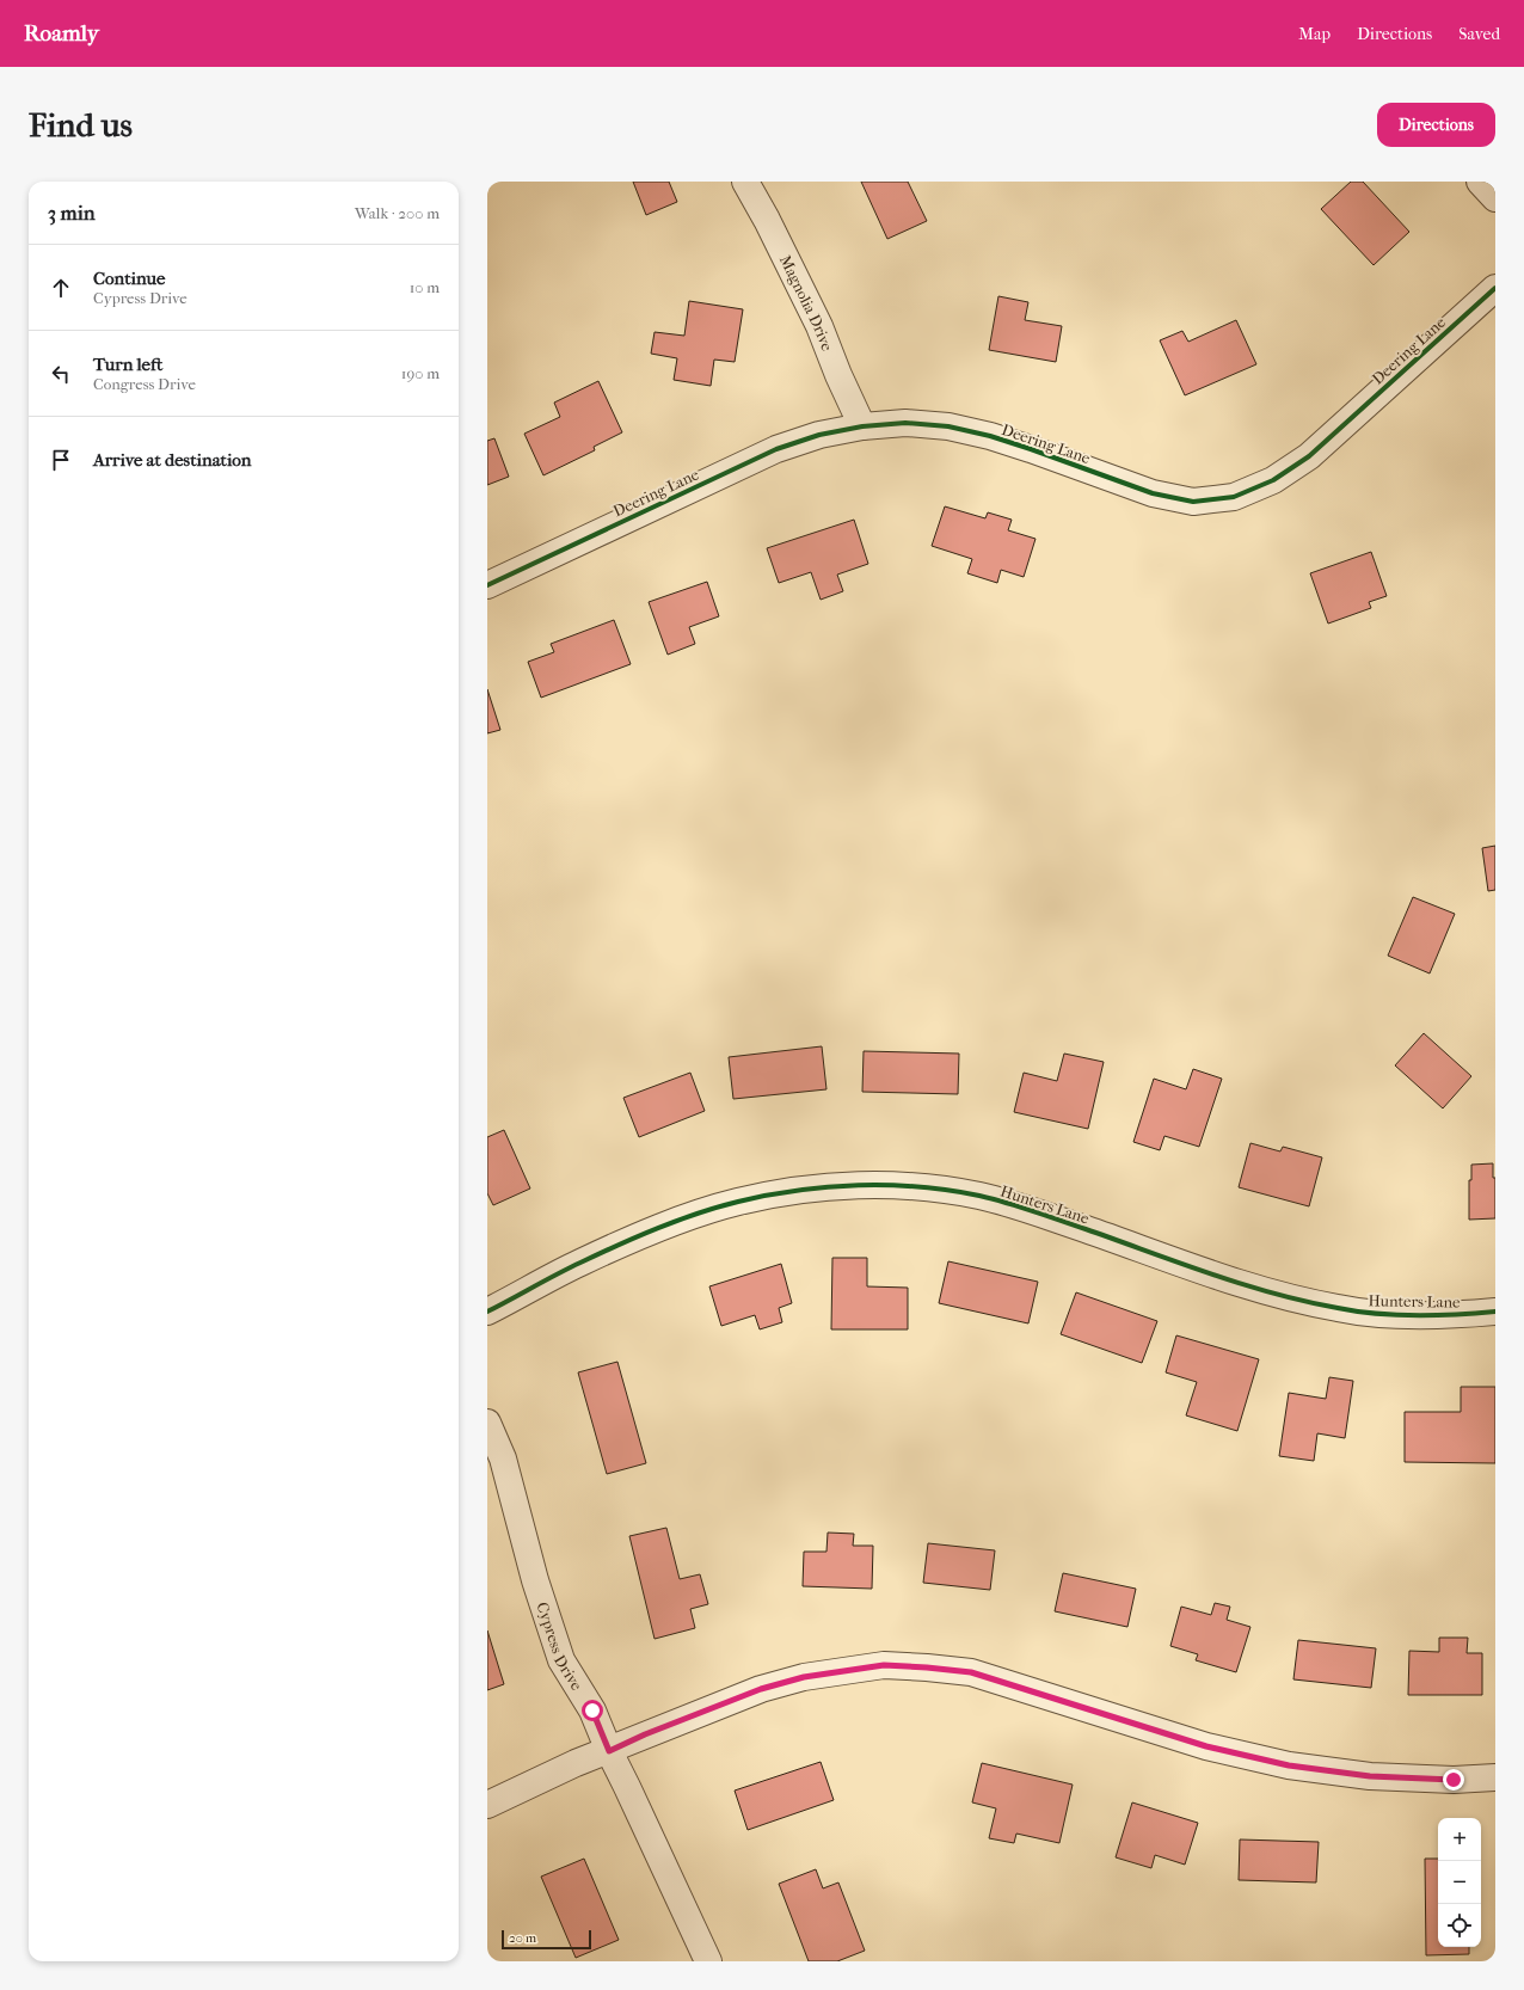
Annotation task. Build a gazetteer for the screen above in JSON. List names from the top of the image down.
{
  "streets": {
    "street": [
      "Magnolia Drive",
      "Deering Lane",
      "Hunters Lane",
      "Cypress Drive"
    ]
  },
  "crossings": [
    ["Magnolia Drive", "Deering Lane"]
  ],
  "scale_bar": "20 m",
  "page": {
    "header": "Roamly",
    "nav": ["Map", "Directions", "Saved"],
    "buttons": "Directions",
    "title": "Find us",
    "heading": ["3 min", "Walk · 200 m"],
    "list": [
      ["Continue", "Cypress Drive", "10 m"],
      ["Turn left", "Congress Drive", "190 m"],
      "Arrive at destination"
    ],
    "map_buttons": ["+", "−"],
    "scale": "20 m"
  }
}
